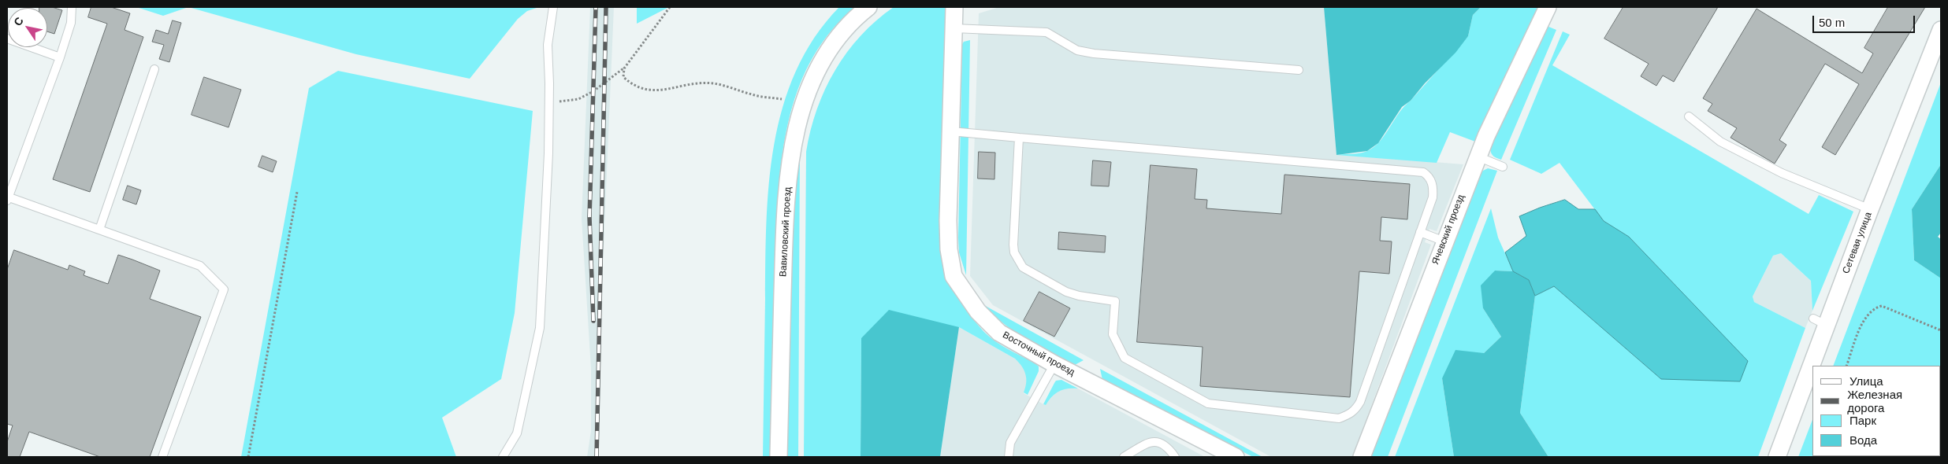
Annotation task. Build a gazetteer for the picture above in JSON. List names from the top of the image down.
{
  "streets": {
    "street": [
      "Ячевский проезд",
      "Вавиловский проезд",
      "Сетевая улица",
      "Восточный проезд"
    ]
  },
  "legend": [
    "Улица",
    "Железная дорога",
    "Парк",
    "Вода"
  ],
  "scale_bar": "50 m",
  "north": "top left"
}
